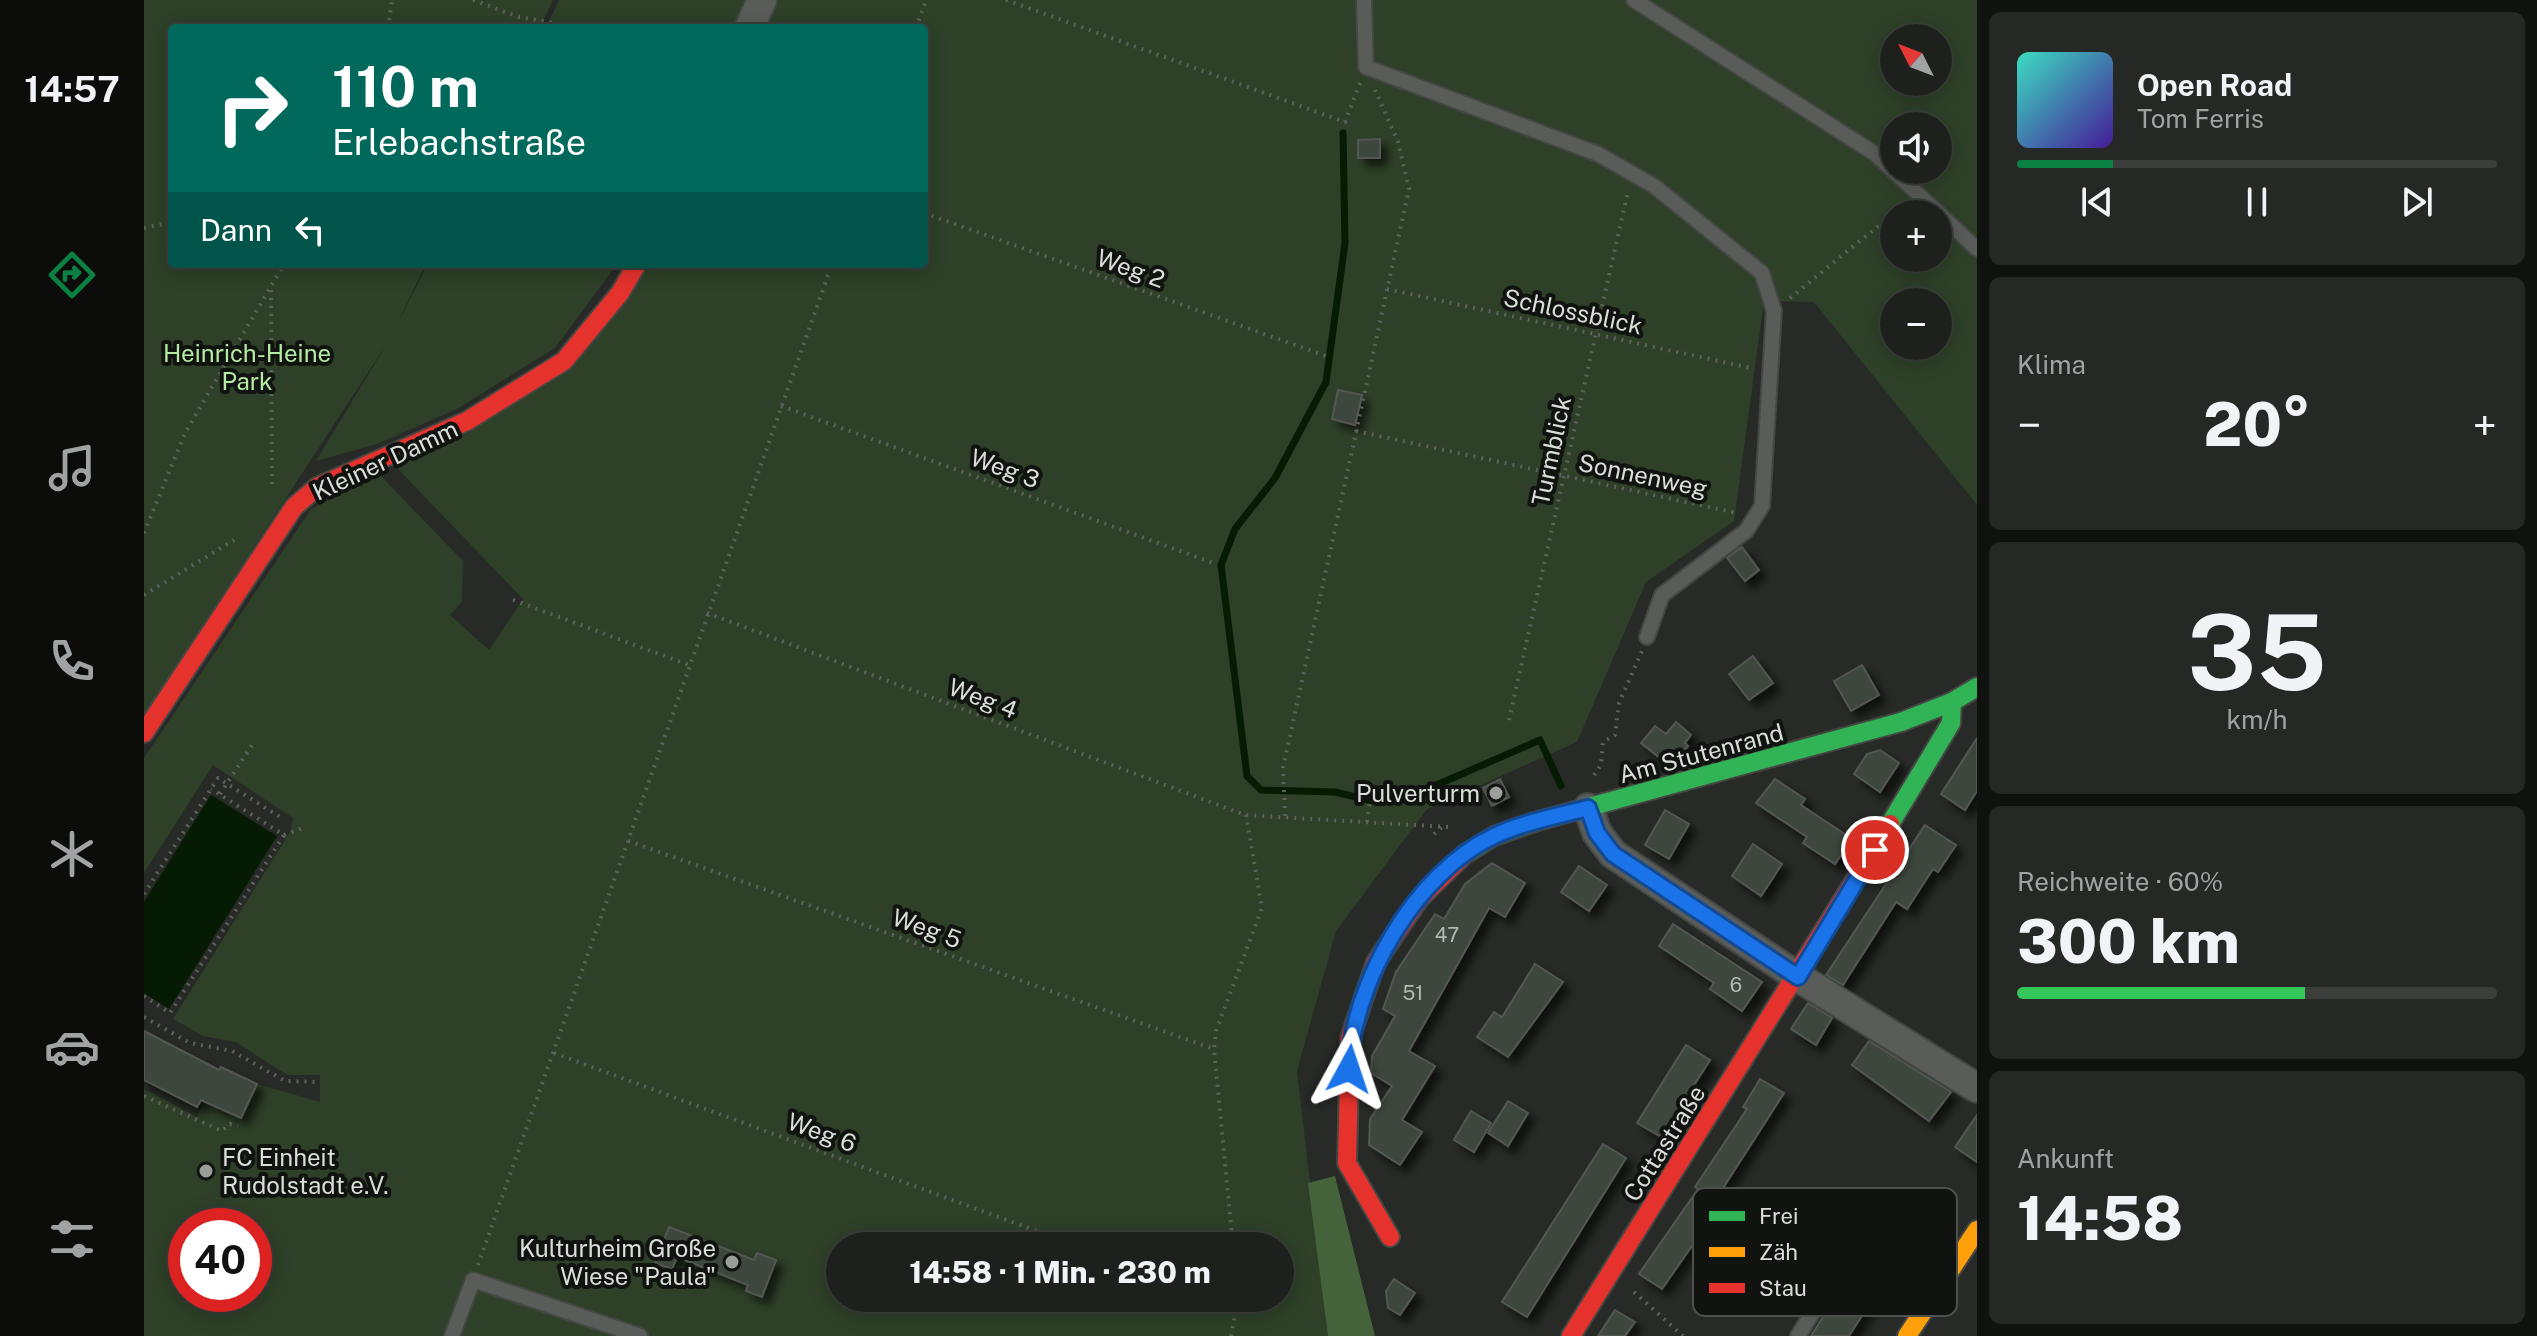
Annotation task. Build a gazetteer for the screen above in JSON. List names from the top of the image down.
{
  "streets": {
    "street": ["Kleiner Damm", "Am Stutenrand", "Cottastraße"],
    "path": [
      "Weg 2",
      "Schlossblick",
      "Turmblick",
      "Weg 3",
      "Sonnenweg",
      "Weg 4",
      "Weg 5",
      "Weg 6"
    ]
  },
  "crossings": [
    ["Schlossblick", "Turmblick"],
    ["Turmblick", "Sonnenweg"]
  ],
  "parks": ["Heinrich-Heine Park"],
  "places": ["Pulverturm", "FC Einheit Rudolstadt e.V.", "Kulturheim Große Wiese \"Paula\""],
  "house_numbers": ["47", "6", "51"],
  "legend": ["Frei", "Zäh", "Stau"],
  "north": "top left",
  "page": {
    "tabs": "14:57",
    "map_buttons": ["+", "−"],
    "turn": ["110 m", "Erlebachstraße"],
    "song": ["Open Road", "Tom Ferris"],
    "then": "Dann",
    "tile": [
      "Klima",
      ["35", "km/h"],
      ["Reichweite · 60%", "300 km"],
      ["Ankunft", "14:58"]
    ],
    "heat": ["−", "20°", "+"],
    "limit": "40",
    "trip": "14:58 · 1 Min. · 230 m"
  }
}
